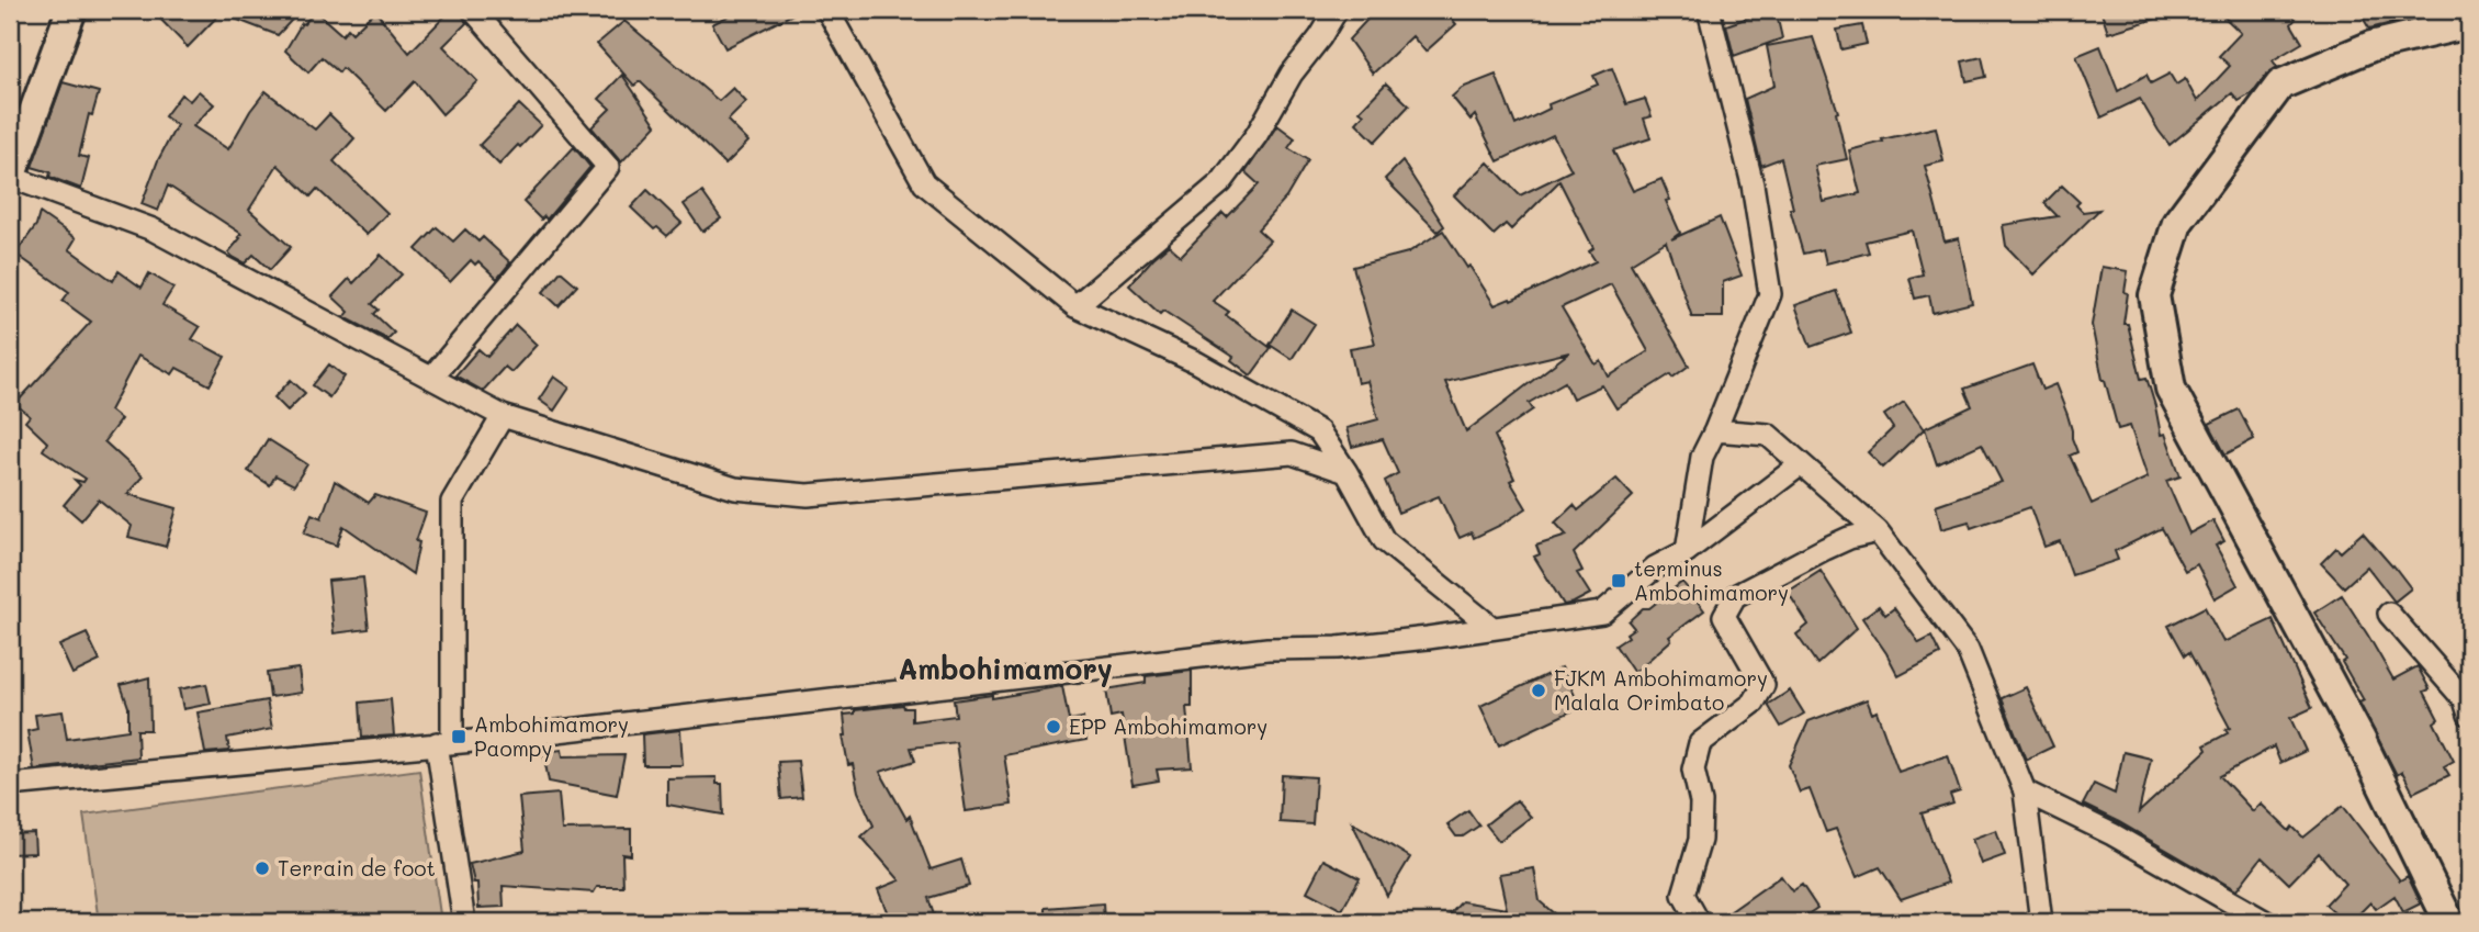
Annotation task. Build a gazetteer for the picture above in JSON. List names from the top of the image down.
{
  "districts": ["Ambohimamory"],
  "places": {
    "transit": ["terminus Ambohimamory", "Ambohimamory Paompy"],
    "other": ["FJKM Ambohimamory Malala Orimbato", "EPP Ambohimamory", "Terrain de foot"]
  }
}
